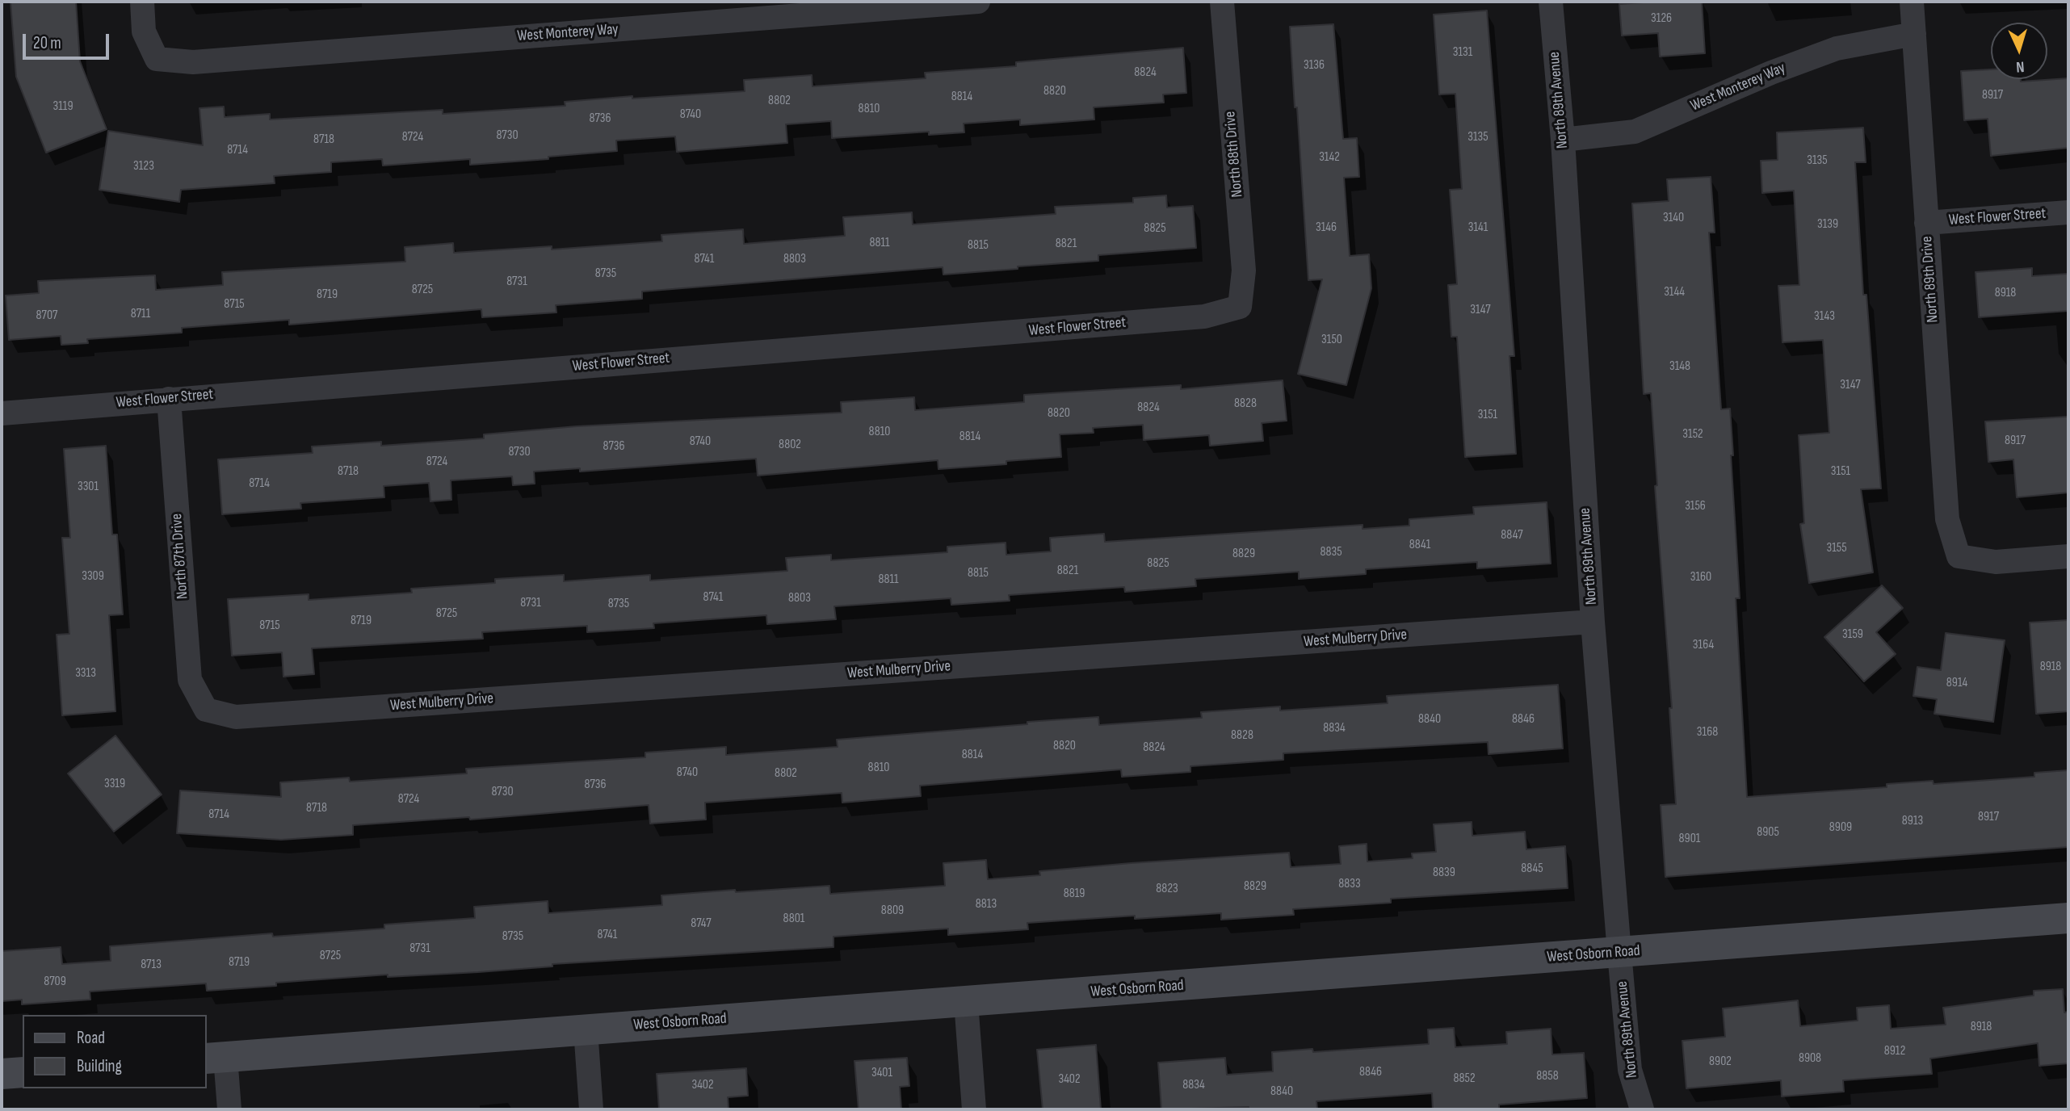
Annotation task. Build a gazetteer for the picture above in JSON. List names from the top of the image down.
{
  "streets": {
    "street": [
      "West Monterey Way",
      "North 89th Avenue",
      "North 88th Drive",
      "West Flower Street",
      "North 89th Drive",
      "North 87th Drive",
      "West Mulberry Drive",
      "West Osborn Road"
    ]
  },
  "crossings": [
    ["West Monterey Way", "North 89th Avenue"],
    ["West Monterey Way", "North 89th Drive"],
    ["North 89th Avenue", "West Mulberry Drive"],
    ["North 89th Avenue", "West Osborn Road"],
    ["North 88th Drive", "West Flower Street"],
    ["West Flower Street", "North 89th Drive"],
    ["West Flower Street", "North 87th Drive"],
    ["North 87th Drive", "West Mulberry Drive"]
  ],
  "house_numbers": [
    "3126",
    "3131",
    "3136",
    "8824",
    "8820",
    "8917",
    "8814",
    "8802",
    "3119",
    "8810",
    "8740",
    "8736",
    "8730",
    "8724",
    "3135",
    "8718",
    "8714",
    "3142",
    "3135",
    "3123",
    "3140",
    "3139",
    "3146",
    "3141",
    "8825",
    "8811",
    "8821",
    "8815",
    "8741",
    "8803",
    "8735",
    "8731",
    "8725",
    "3144",
    "8918",
    "8719",
    "8715",
    "3147",
    "8711",
    "8707",
    "3143",
    "3150",
    "3148",
    "3147",
    "8828",
    "8824",
    "8820",
    "3151",
    "8810",
    "3152",
    "8814",
    "8917",
    "8740",
    "8802",
    "8736",
    "8730",
    "8724",
    "8718",
    "3151",
    "8714",
    "3301",
    "3156",
    "8847",
    "8841",
    "3155",
    "8835",
    "8829",
    "8825",
    "8821",
    "8815",
    "3309",
    "3160",
    "8811",
    "8741",
    "8803",
    "8731",
    "8735",
    "8725",
    "8719",
    "8715",
    "3159",
    "3164",
    "8918",
    "3313",
    "8914",
    "8840",
    "8846",
    "8834",
    "3168",
    "8828",
    "8820",
    "8824",
    "8814",
    "8810",
    "8740",
    "8802",
    "3319",
    "8736",
    "8730",
    "8724",
    "8718",
    "8714",
    "8917",
    "8913",
    "8909",
    "8905",
    "8901",
    "8845",
    "8839",
    "8833",
    "8829",
    "8823",
    "8819",
    "8813",
    "8809",
    "8801",
    "8747",
    "8741",
    "8735",
    "8731",
    "8725",
    "8719",
    "8713",
    "8709",
    "8918",
    "8912",
    "8908",
    "8902",
    "8846",
    "3401",
    "8858",
    "8852",
    "3402",
    "3402",
    "8834",
    "8840"
  ],
  "legend": ["Road", "Building"],
  "scale_bar": "20 m",
  "north": "bottom"
}
